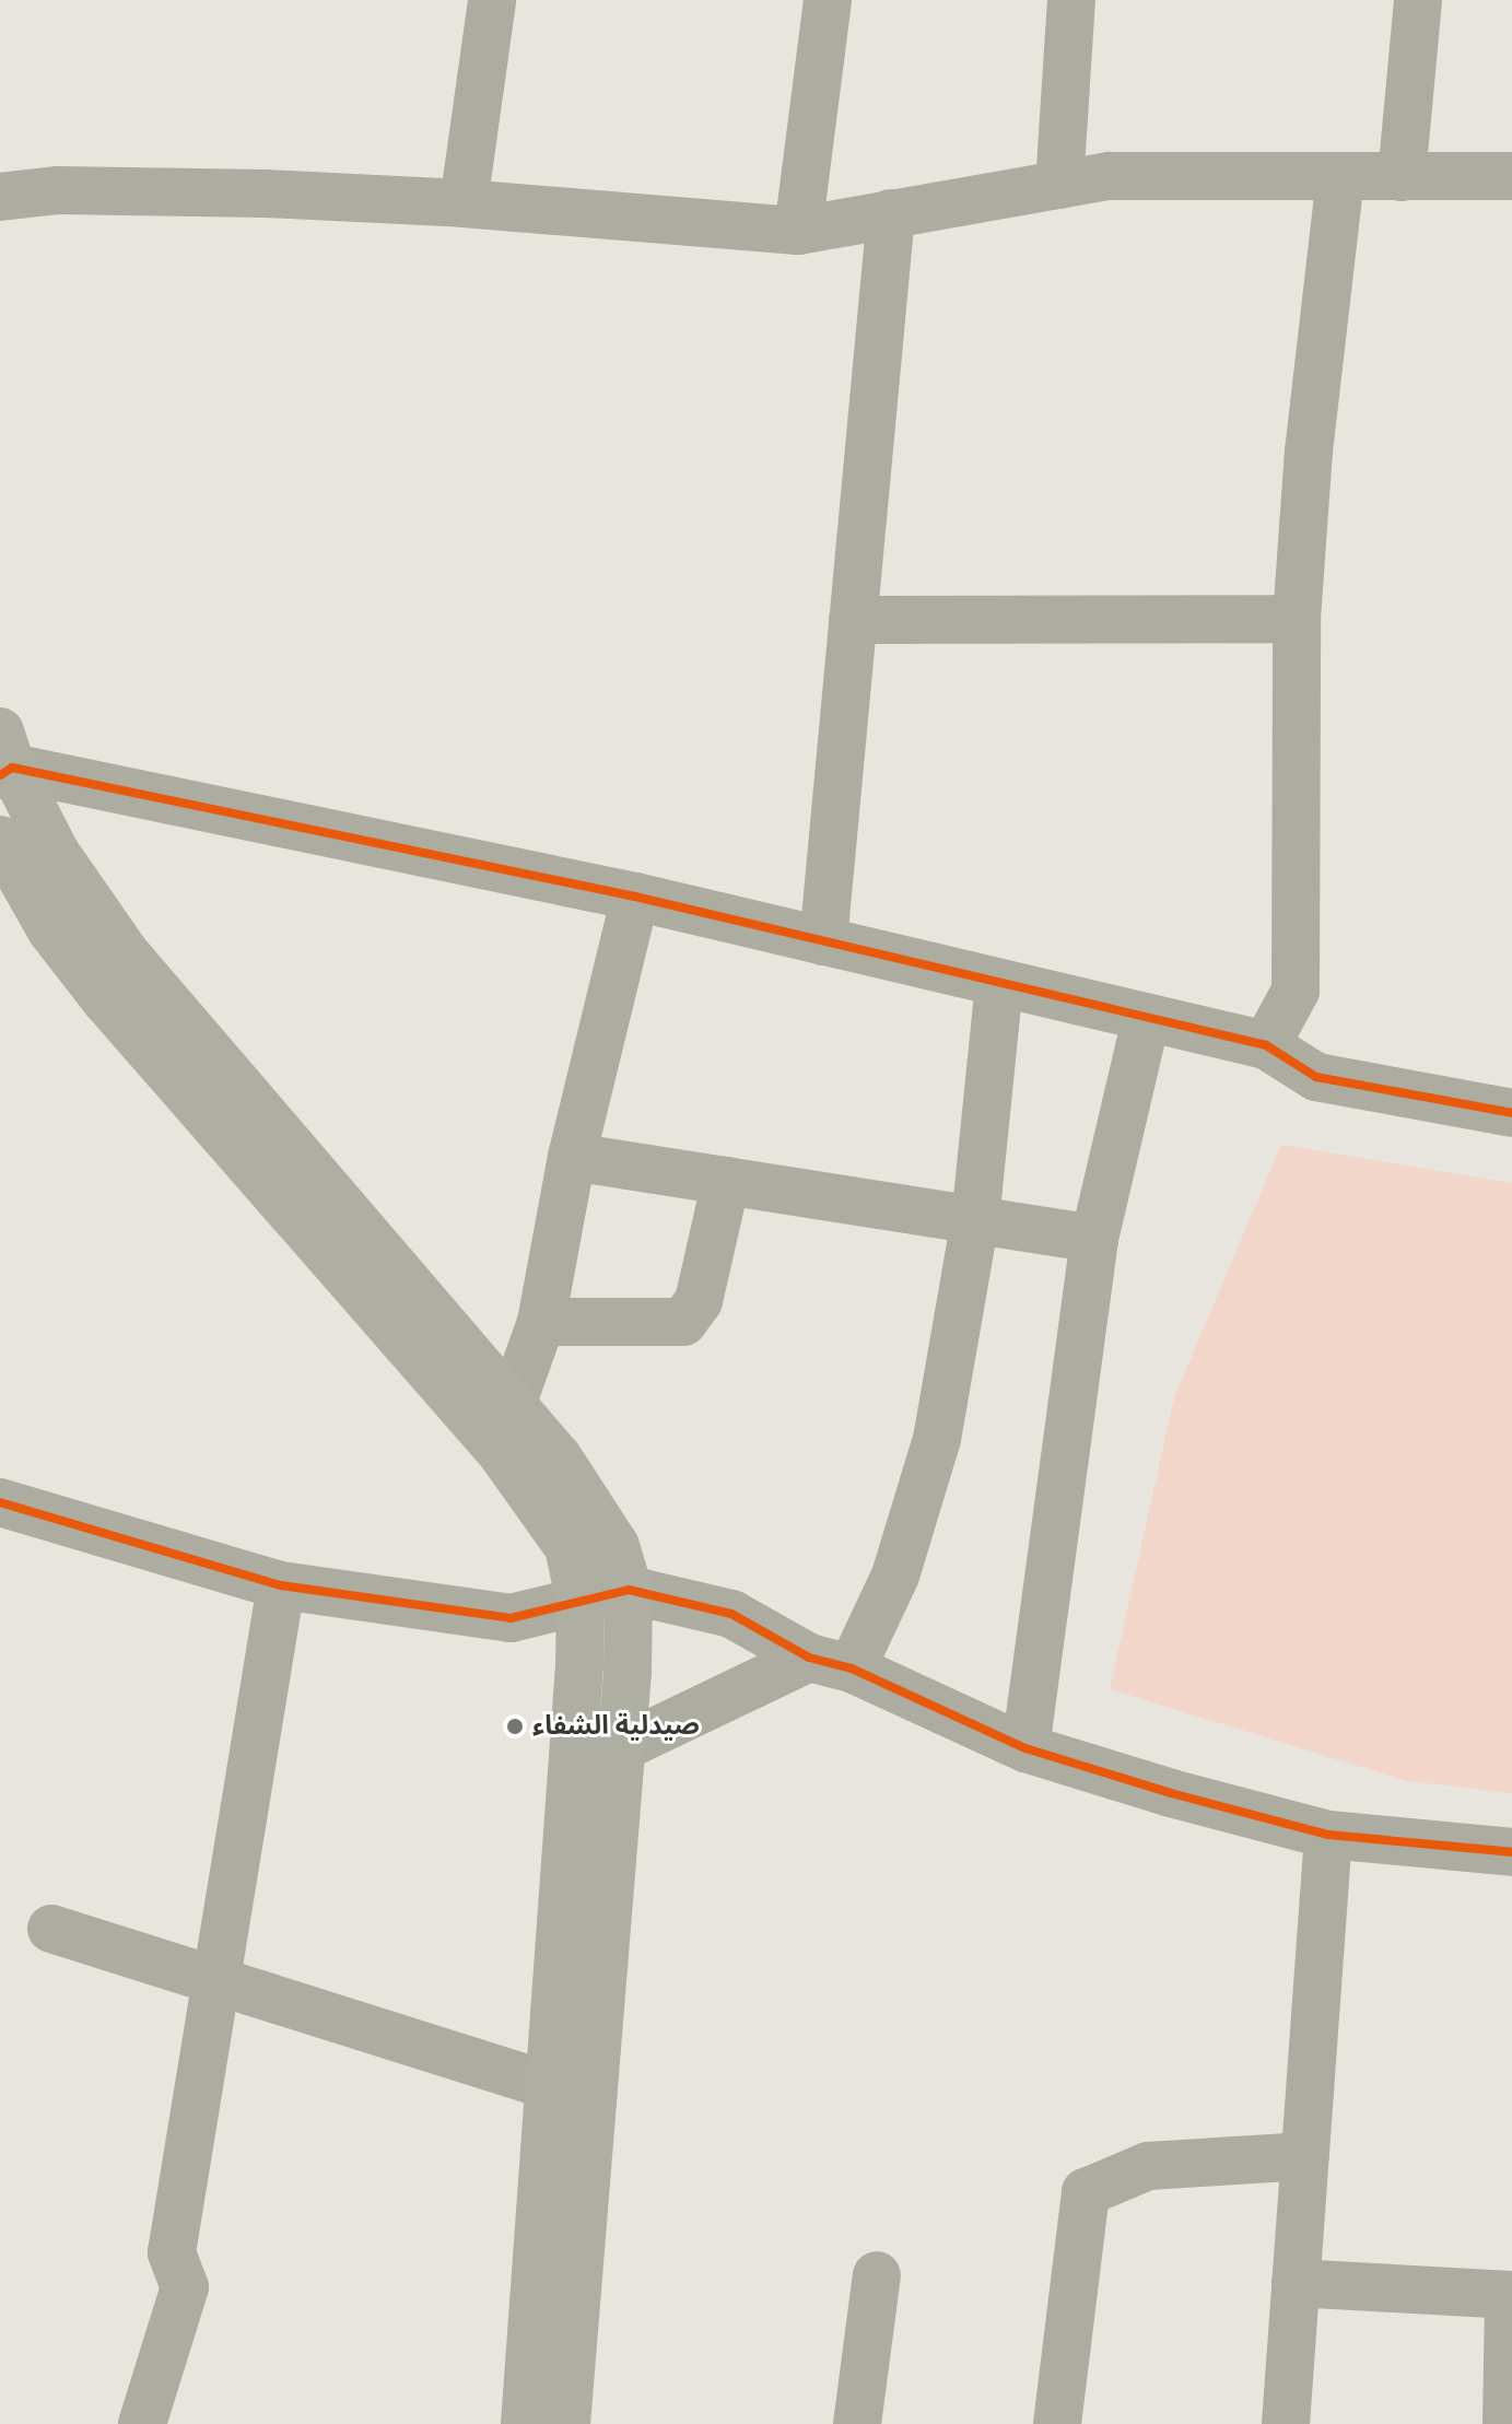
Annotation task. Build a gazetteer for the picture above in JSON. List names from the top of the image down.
{
  "places": ["صيدلية الشفاء"]
}
